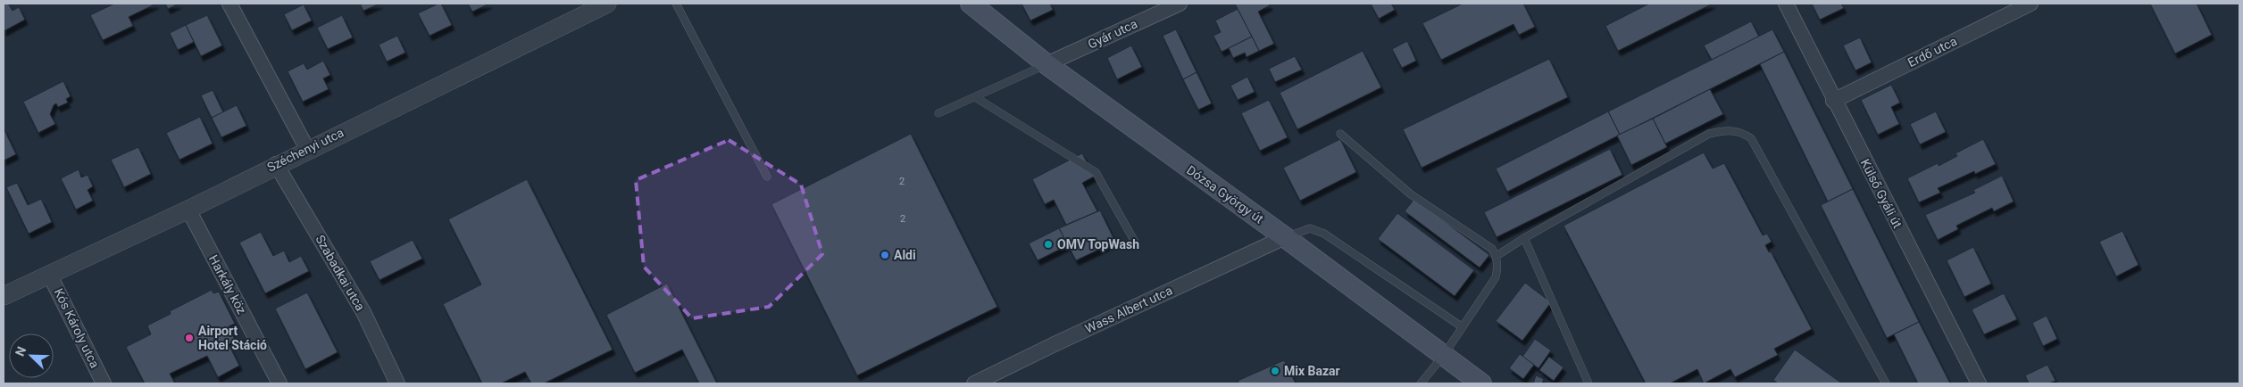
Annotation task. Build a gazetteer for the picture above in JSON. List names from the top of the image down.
{
  "streets": {
    "main road": ["Dózsa György út"],
    "street": [
      "Gyár utca",
      "Erdő utca",
      "Széchenyi utca",
      "Külső Gyáli út",
      "Szabadkai utca",
      "Harkály köz",
      "Wass Albert utca",
      "Kós Károly utca"
    ]
  },
  "crossings": [
    ["Gyár utca", "Dózsa György út"],
    ["Erdő utca", "Külső Gyáli út"],
    ["Széchenyi utca", "Szabadkai utca"],
    ["Széchenyi utca", "Harkály köz"],
    ["Széchenyi utca", "Kós Károly utca"],
    ["Dózsa György út", "Wass Albert utca"]
  ],
  "places": [
    "OMV TopWash",
    "Aldi",
    "Airport Hotel Stáció",
    "Mix Bazar"
  ],
  "house_numbers": ["2", "2"],
  "north": "top left"
}
